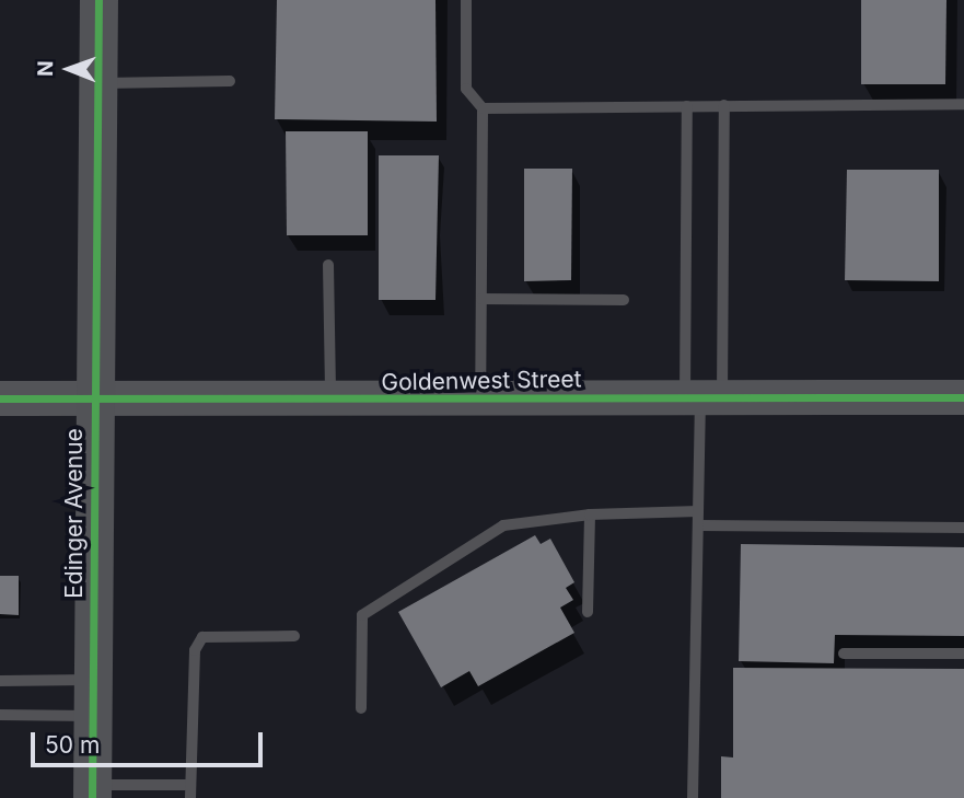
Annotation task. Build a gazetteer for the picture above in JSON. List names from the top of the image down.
{
  "streets": {
    "main road": ["Goldenwest Street", "Edinger Avenue"]
  },
  "crossings": [
    ["Goldenwest Street", "Edinger Avenue"]
  ],
  "scale_bar": "50 m",
  "north": "left"
}
